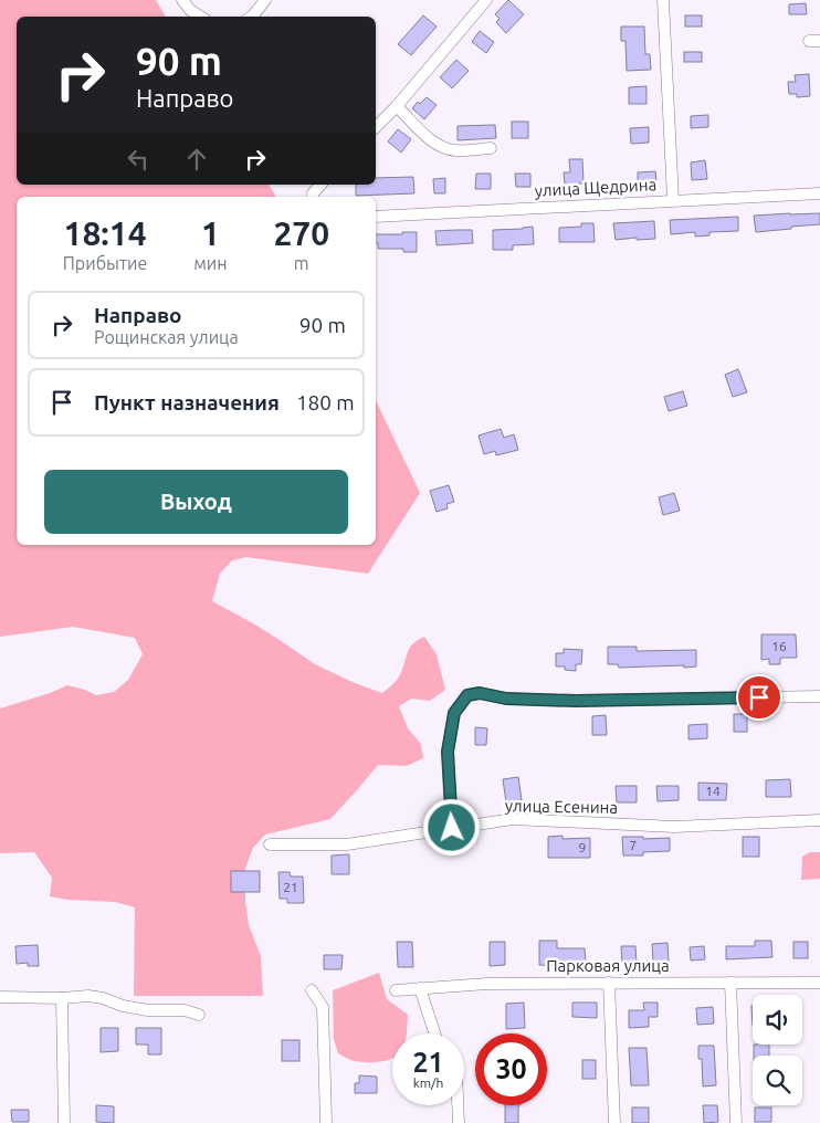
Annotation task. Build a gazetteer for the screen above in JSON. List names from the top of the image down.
{
  "streets": {
    "street": ["улица Щедрина", "улица Есенина", "Парковая улица"]
  },
  "house_numbers": [
    "16",
    "14",
    "7",
    "9",
    "21"
  ],
  "page": {
    "turn": ["90 m", "Направо"],
    "eta": [
      "18:14",
      "Прибытие",
      "1",
      "мин",
      "270",
      "m"
    ],
    "list": [
      {
        "name": "Направо",
        "note": "Рощинская улица",
        "value": "90 m"
      },
      {
        "name": "Пункт назначения",
        "value": "180 m"
      }
    ],
    "buttons": "Выход",
    "speed": "21 km/h",
    "limit": "30"
  }
}
